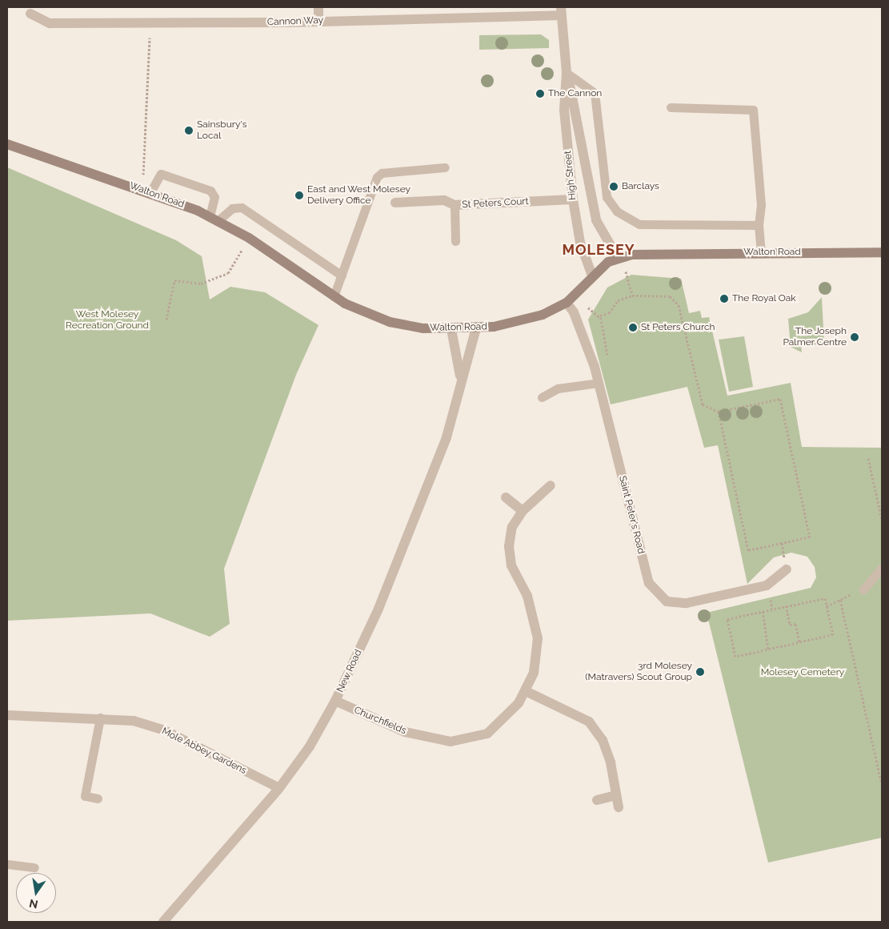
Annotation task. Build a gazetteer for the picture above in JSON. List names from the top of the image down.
{
  "streets": {
    "main road": ["Walton Road"],
    "street": [
      "Cannon Way",
      "High Street",
      "St Peters Court",
      "Saint Peter's Road",
      "New Road",
      "Churchfields",
      "Mole Abbey Gardens"
    ]
  },
  "crossings": [
    ["Cannon Way", "High Street"],
    ["High Street", "Walton Road"],
    ["High Street", "St Peters Court"],
    ["Walton Road", "Saint Peter's Road"],
    ["Walton Road", "New Road"],
    ["New Road", "Churchfields"],
    ["New Road", "Mole Abbey Gardens"]
  ],
  "districts": ["MOLESEY"],
  "parks": ["West Molesey Recreation Ground", "Molesey Cemetery"],
  "places": [
    "The Cannon",
    "Sainsbury's Local",
    "Barclays",
    "East and West Molesey Delivery Office",
    "The Royal Oak",
    "St Peters Church",
    "The Joseph Palmer Centre",
    "3rd Molesey (Matravers) Scout Group"
  ],
  "north": "bottom"
}
